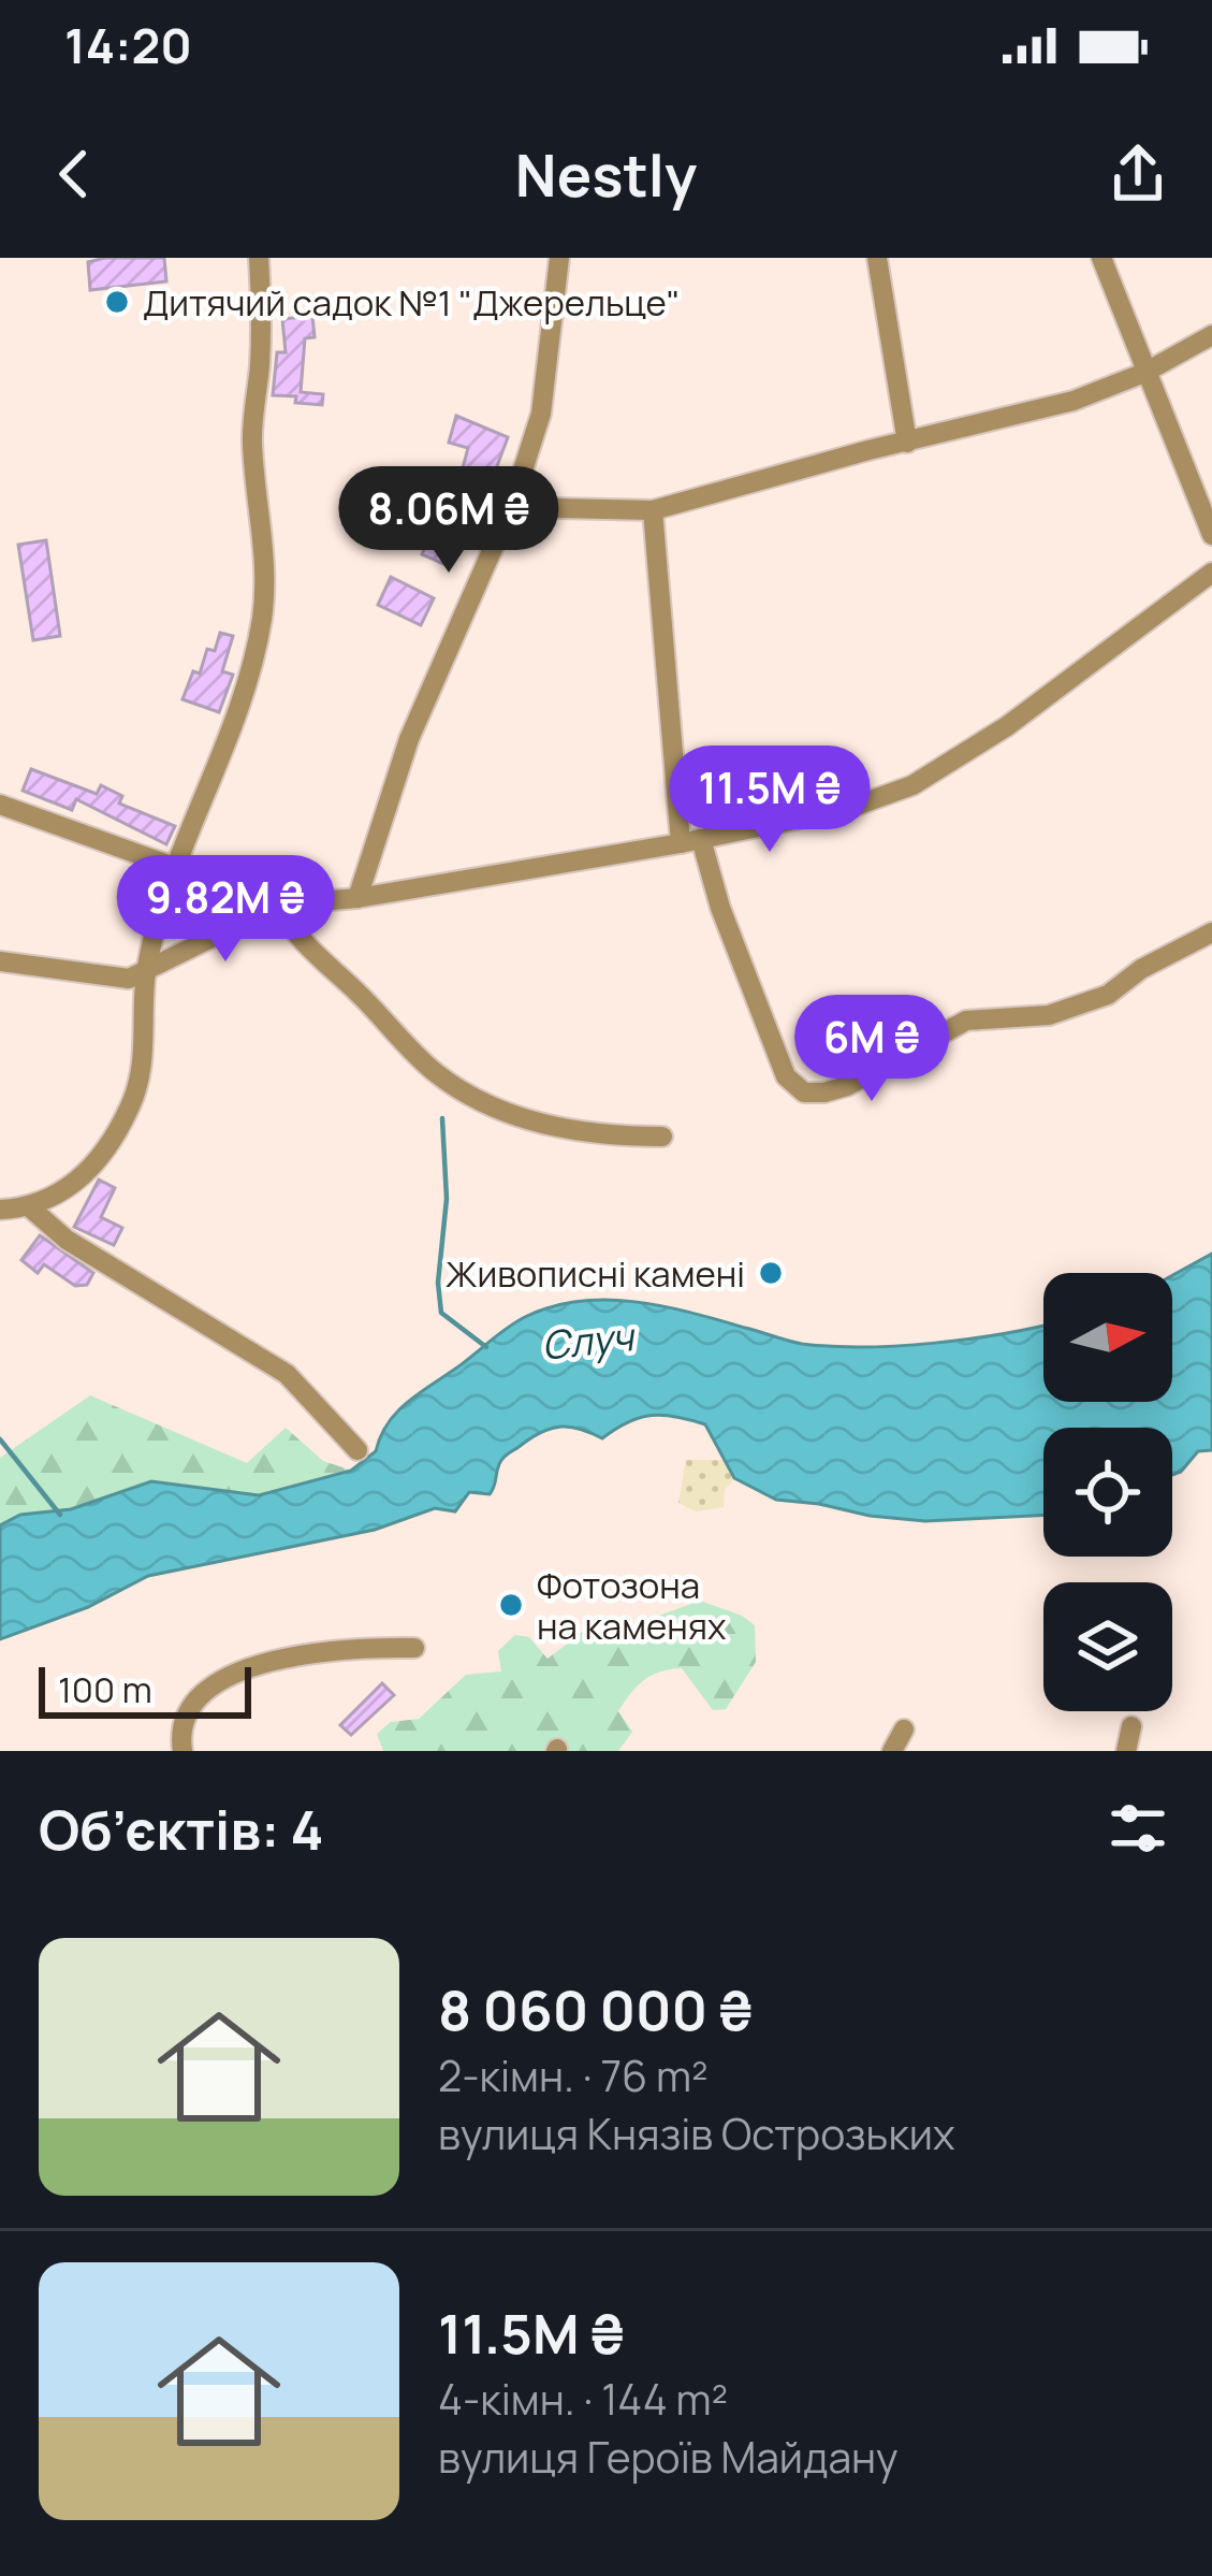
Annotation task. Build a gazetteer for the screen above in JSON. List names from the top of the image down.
{
  "water": ["Случ"],
  "places": ["Дитячий садок №1 \"Джерельце\"", "Живописні камені", "Фотозона на каменях"],
  "scale_bar": "100 m",
  "north": "right",
  "page": {
    "status": "14:20",
    "header": "Nestly",
    "price": [
      "8.06M ₴",
      "11.5M ₴",
      "9.82M ₴",
      "6M ₴"
    ],
    "scale": "100 m",
    "heading": "Об’єктів: 4",
    "list": [
      {
        "name": "8 060 000 ₴",
        "note": "2-кімн. · 76 m² · вулиця Князів Острозьких"
      },
      {
        "name": "11.5M ₴",
        "note": "4-кімн. · 144 m² · вулиця Героїв Майдану"
      }
    ]
  }
}
